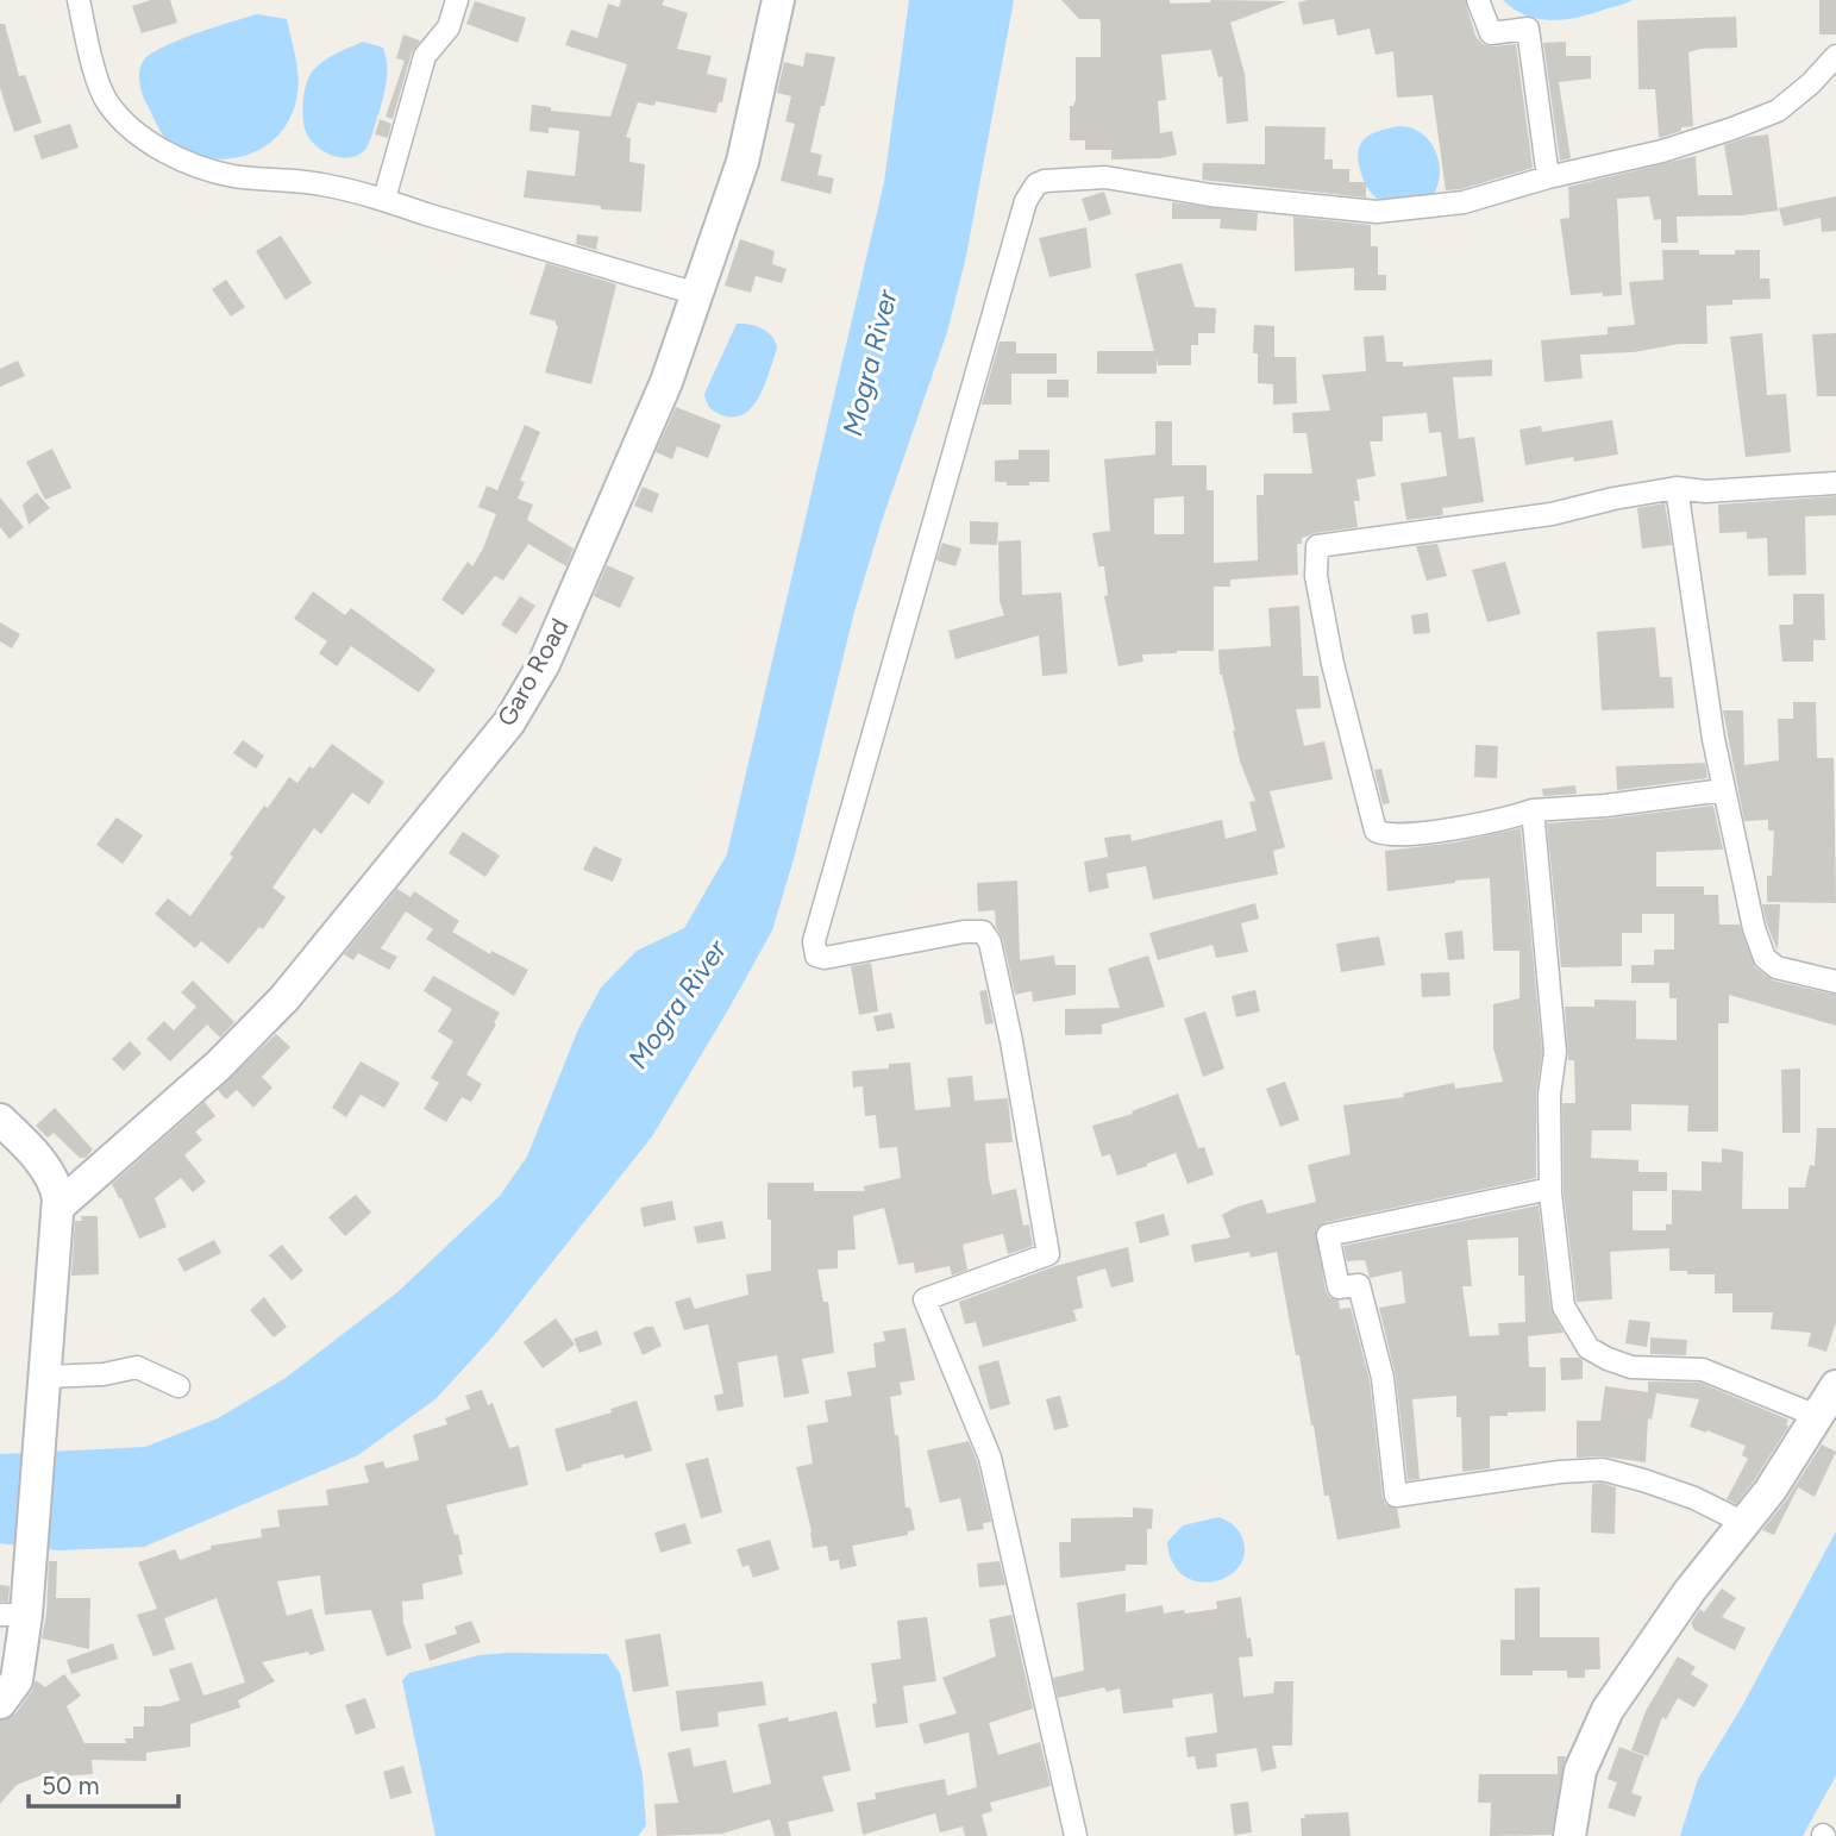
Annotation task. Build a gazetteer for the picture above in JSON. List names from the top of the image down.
{
  "streets": {
    "street": ["Garo Road"]
  },
  "water": ["Mogra River"],
  "scale_bar": "50 m"
}
